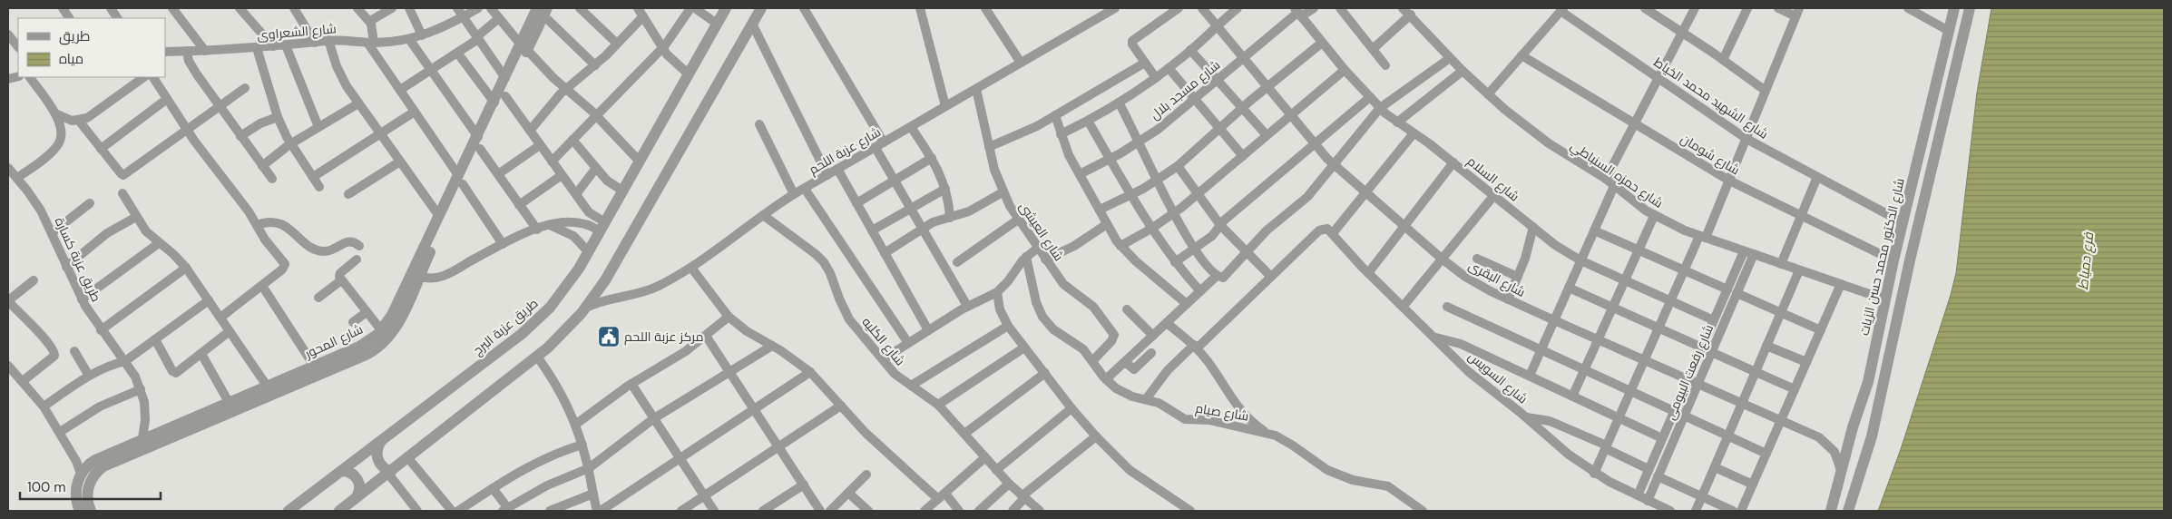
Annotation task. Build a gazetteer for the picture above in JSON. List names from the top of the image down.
{
  "streets": {
    "street": [
      "شارع الشعراوى",
      "شارع مسجد بلال",
      "شارع الشهيد محمد الخياط",
      "شارع عزبة اللحم",
      "شارع شومان",
      "شارع حمزه السنباطي",
      "شارع السلام",
      "شارع العيشى",
      "شارع الدكتور محمد حسن الزيات",
      "طريق عزبة كسارة",
      "شارع البقرى",
      "طريق عزبة البرج",
      "شارع المحور",
      "شارع الكليه",
      "شارع رفعت البيومى",
      "شارع السويس",
      "شارع صيام"
    ]
  },
  "crossings": [
    ["شارع مسجد بلال", "شارع السلام"],
    ["شارع مسجد بلال", "شارع البقرى"],
    ["شارع الشهيد محمد الخياط", "شارع الدكتور محمد حسن الزيات"],
    ["شارع عزبة اللحم", "شارع العيشى"],
    ["شارع عزبة اللحم", "شارع الكليه"],
    ["شارع شومان", "شارع الدكتور محمد حسن الزيات"],
    ["شارع حمزه السنباطي", "شارع الدكتور محمد حسن الزيات"],
    ["شارع حمزه السنباطي", "شارع رفعت البيومى"],
    ["شارع السلام", "شارع رفعت البيومى"],
    ["شارع العيشى", "شارع صيام"],
    ["شارع الدكتور محمد حسن الزيات", "شارع البقرى"],
    ["طريق عزبة كسارة", "شارع المحور"],
    ["شارع البقرى", "شارع رفعت البيومى"],
    ["شارع رفعت البيومى", "شارع السويس"]
  ],
  "water": ["فرع دمياط"],
  "places": {
    "public building": ["مركز عزبة اللحم"]
  },
  "legend": ["طريق", "مياه"],
  "scale_bar": "100 m"
}
